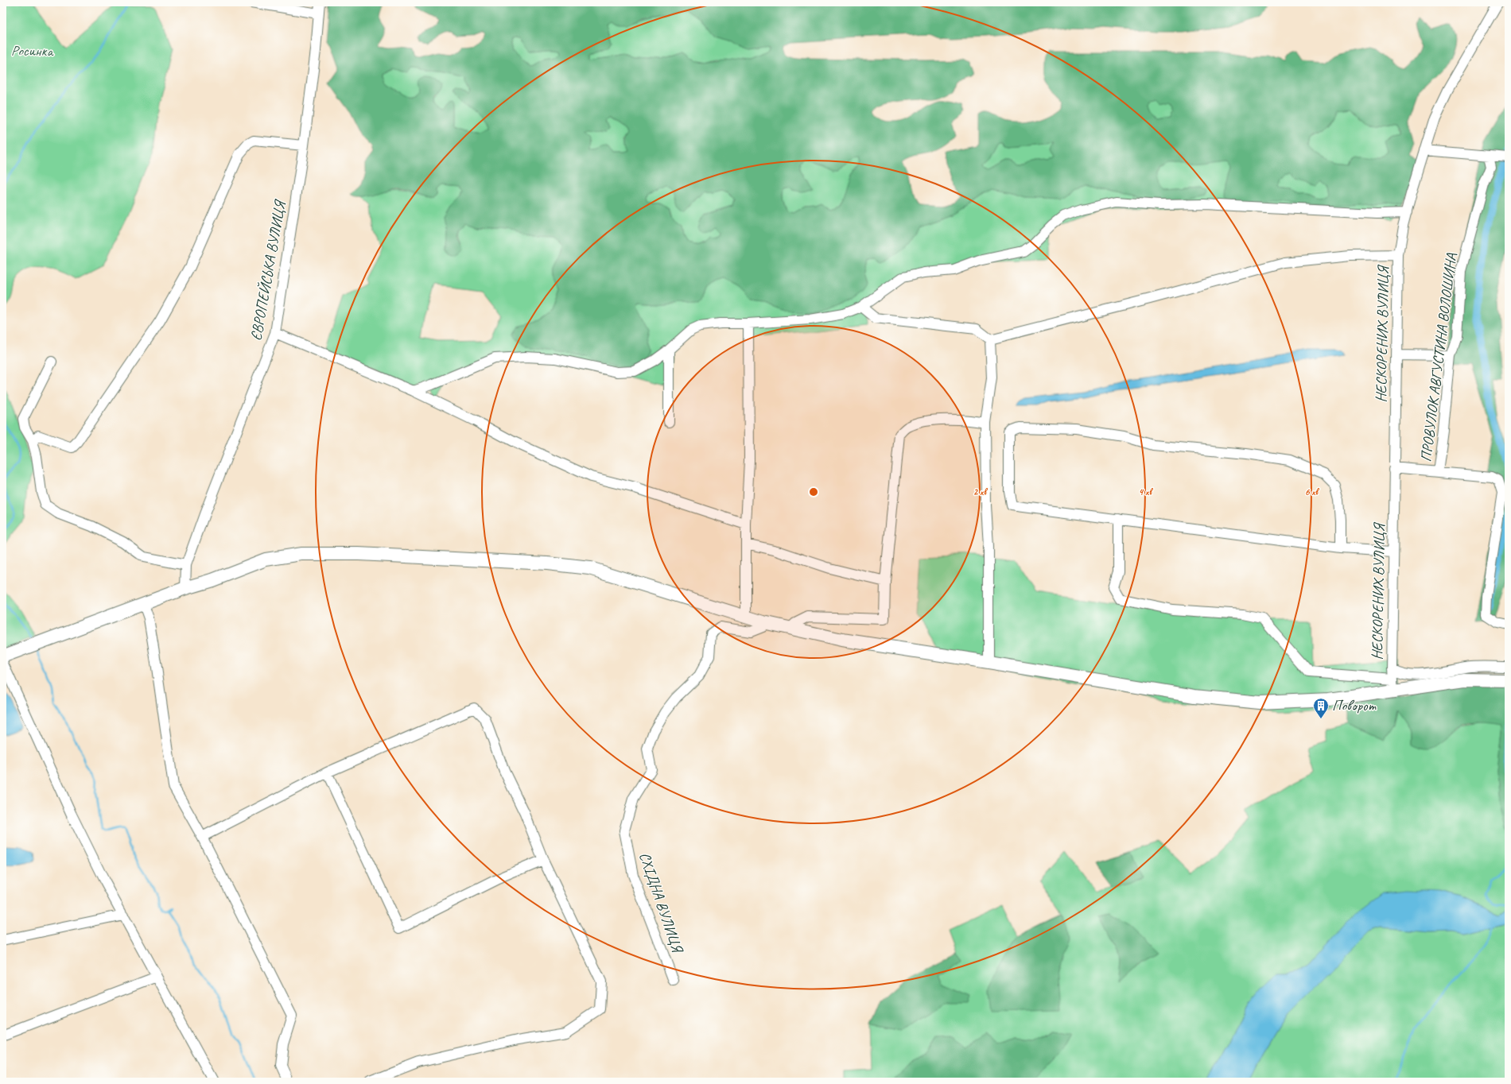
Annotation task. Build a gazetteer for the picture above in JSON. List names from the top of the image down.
{
  "streets": {
    "street": [
      "ЄВРОПЕЙСЬКА ВУЛИЦЯ",
      "НЕСКОРЕНИХ ВУЛИЦЯ",
      "ПРОВУЛОК АВГУСТИНА ВОЛОШИНА",
      "СХІДНА ВУЛИЦЯ"
    ]
  },
  "parks": ["Росинка"],
  "places": {
    "building": ["Поворот"]
  },
  "rings": ["2 хв", "4 хв", "6 хв"]
}
